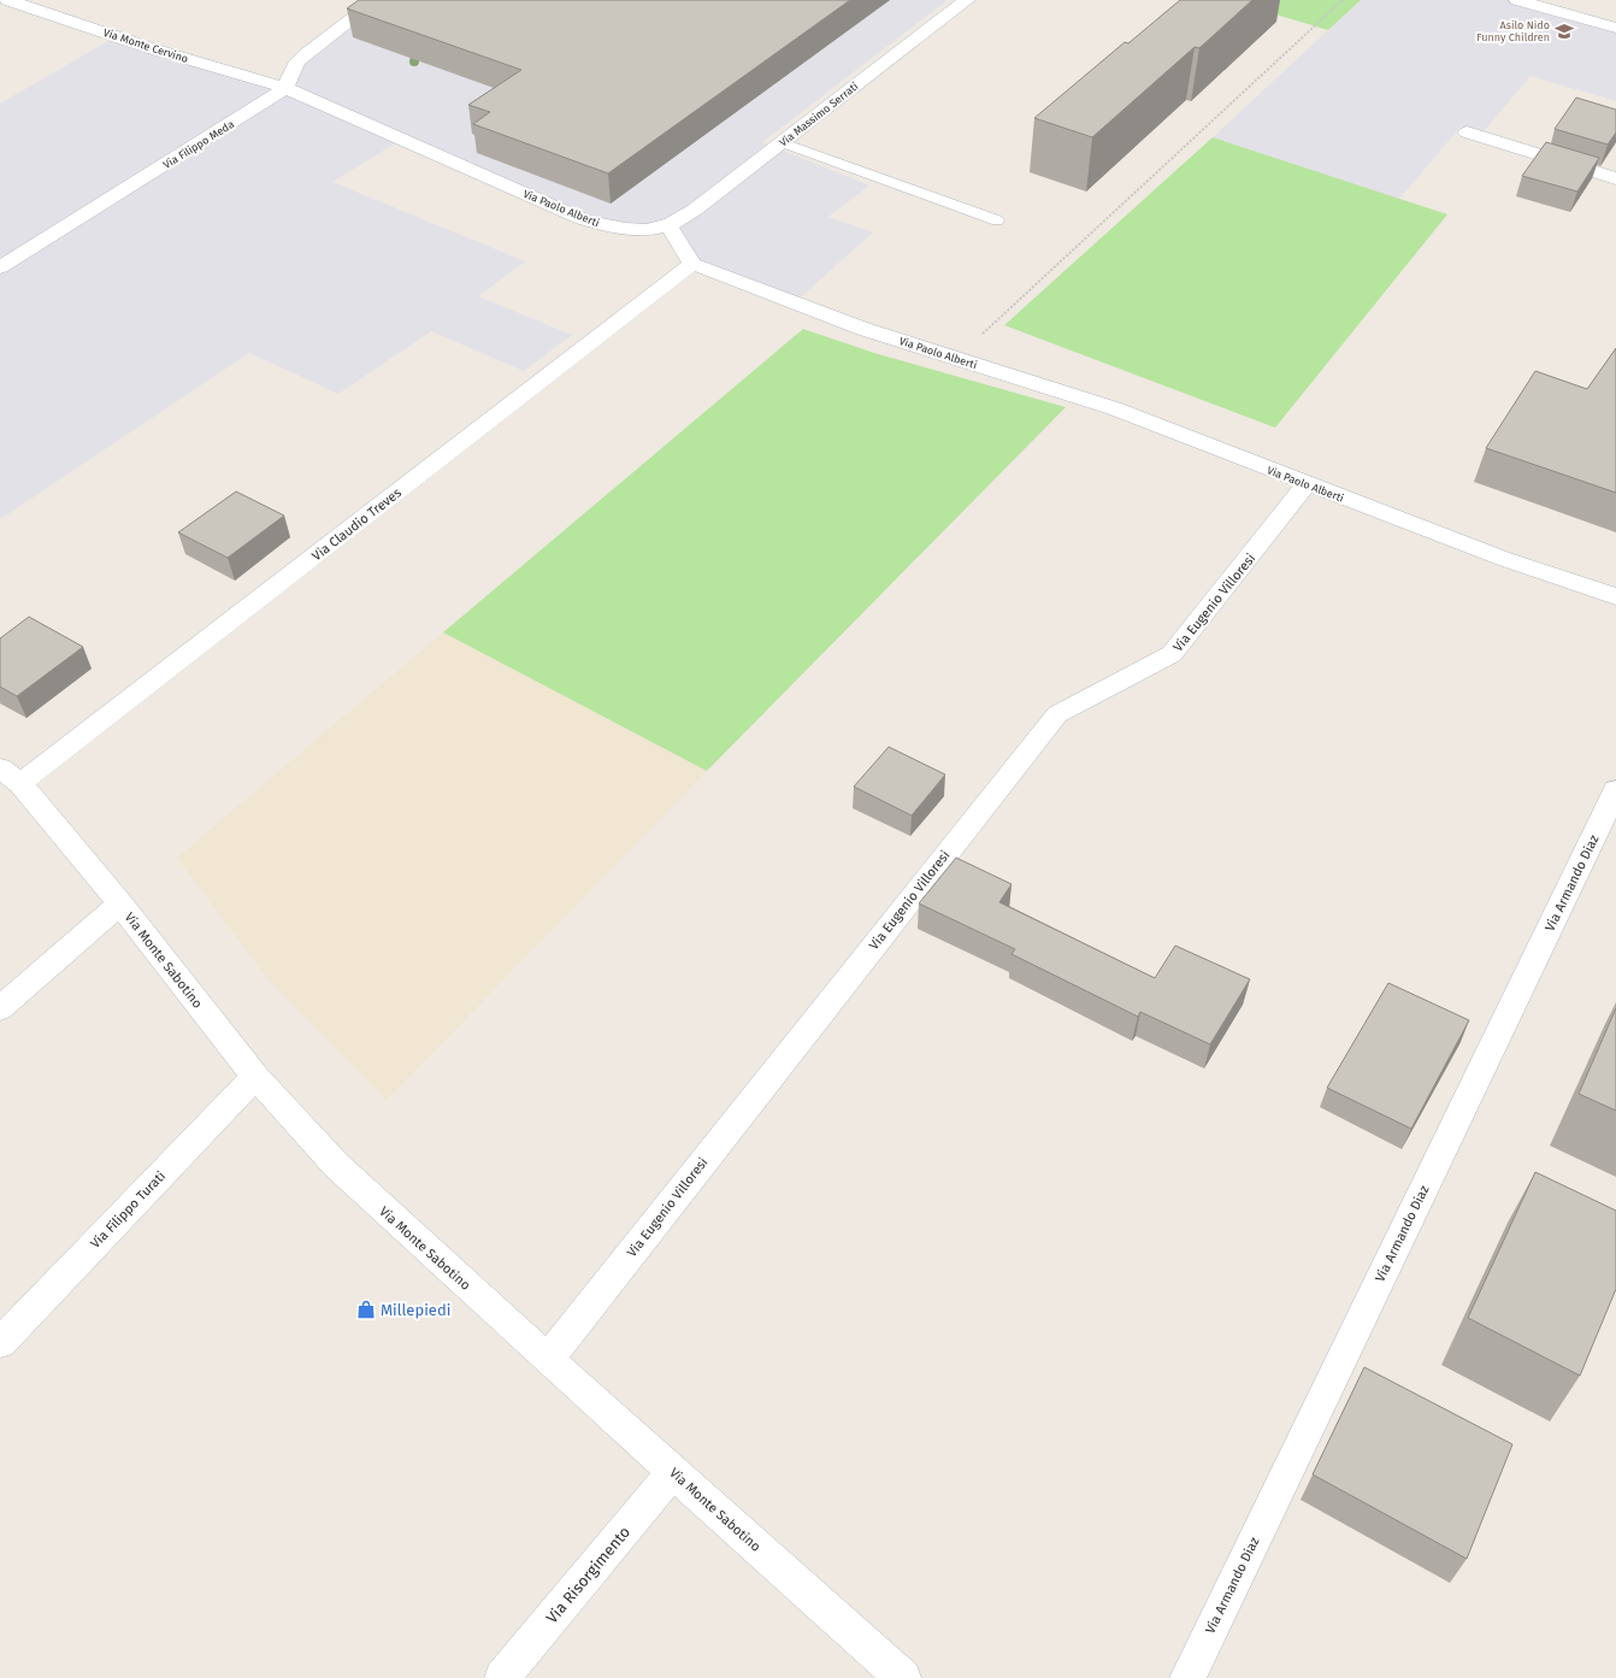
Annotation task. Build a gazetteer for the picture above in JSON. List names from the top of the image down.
{
  "streets": {
    "street": [
      "Via Monte Cervino",
      "Via Massimo Serrati",
      "Via Filippo Meda",
      "Via Paolo Alberti",
      "Via Claudio Treves",
      "Via Eugenio Villoresi",
      "Via Armando Diaz",
      "Via Monte Sabotino",
      "Via Filippo Turati",
      "Via Risorgimento"
    ]
  },
  "crossings": [
    ["Via Monte Cervino", "Via Filippo Meda"],
    ["Via Monte Cervino", "Via Paolo Alberti"],
    ["Via Massimo Serrati", "Via Paolo Alberti"],
    ["Via Filippo Meda", "Via Paolo Alberti"],
    ["Via Paolo Alberti", "Via Claudio Treves"],
    ["Via Paolo Alberti", "Via Eugenio Villoresi"],
    ["Via Claudio Treves", "Via Monte Sabotino"],
    ["Via Eugenio Villoresi", "Via Monte Sabotino"],
    ["Via Monte Sabotino", "Via Filippo Turati"],
    ["Via Monte Sabotino", "Via Risorgimento"]
  ],
  "places": {
    "school or university": ["Asilo Nido Funny Children"],
    "shop": ["Millepiedi"]
  }
}
